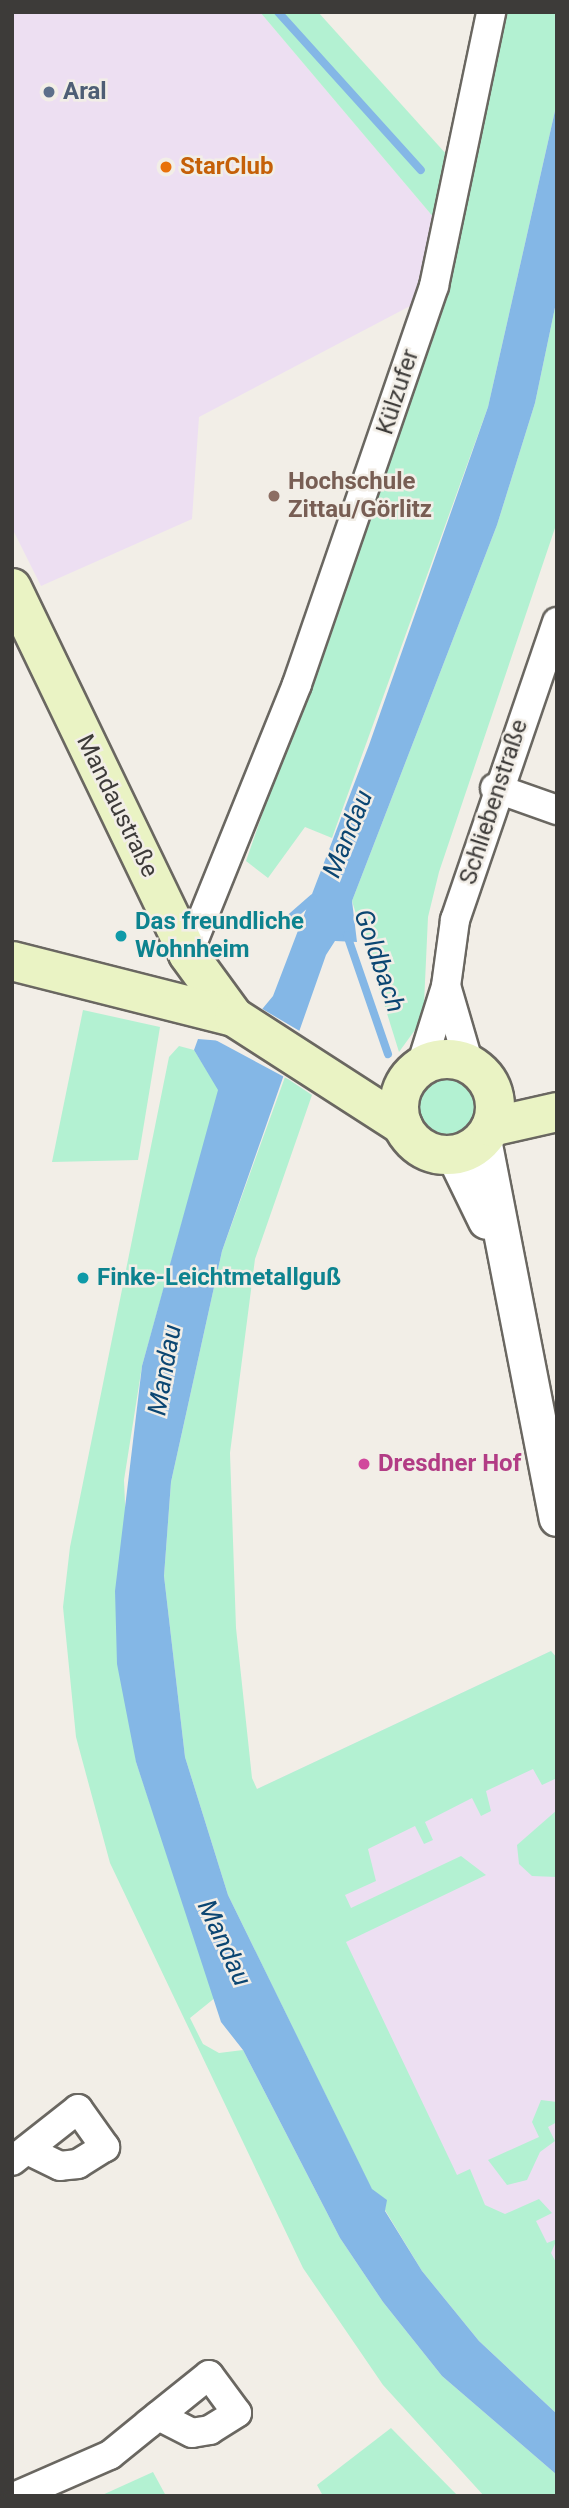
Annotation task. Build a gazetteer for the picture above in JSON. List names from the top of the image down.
{
  "streets": {
    "main road": ["Mandaustraße"],
    "street": ["Külzufer", "Schliebenstraße"]
  },
  "crossings": [
    ["Külzufer", "Mandaustraße"],
    ["Schliebenstraße", "Mandaustraße"]
  ],
  "water": ["Mandau", "Goldbach"],
  "places": [
    "Aral",
    "StarClub",
    "Hochschule Zittau/Görlitz",
    "Das freundliche Wohnheim",
    "Finke-Leichtmetallguß",
    "Dresdner Hof"
  ]
}
